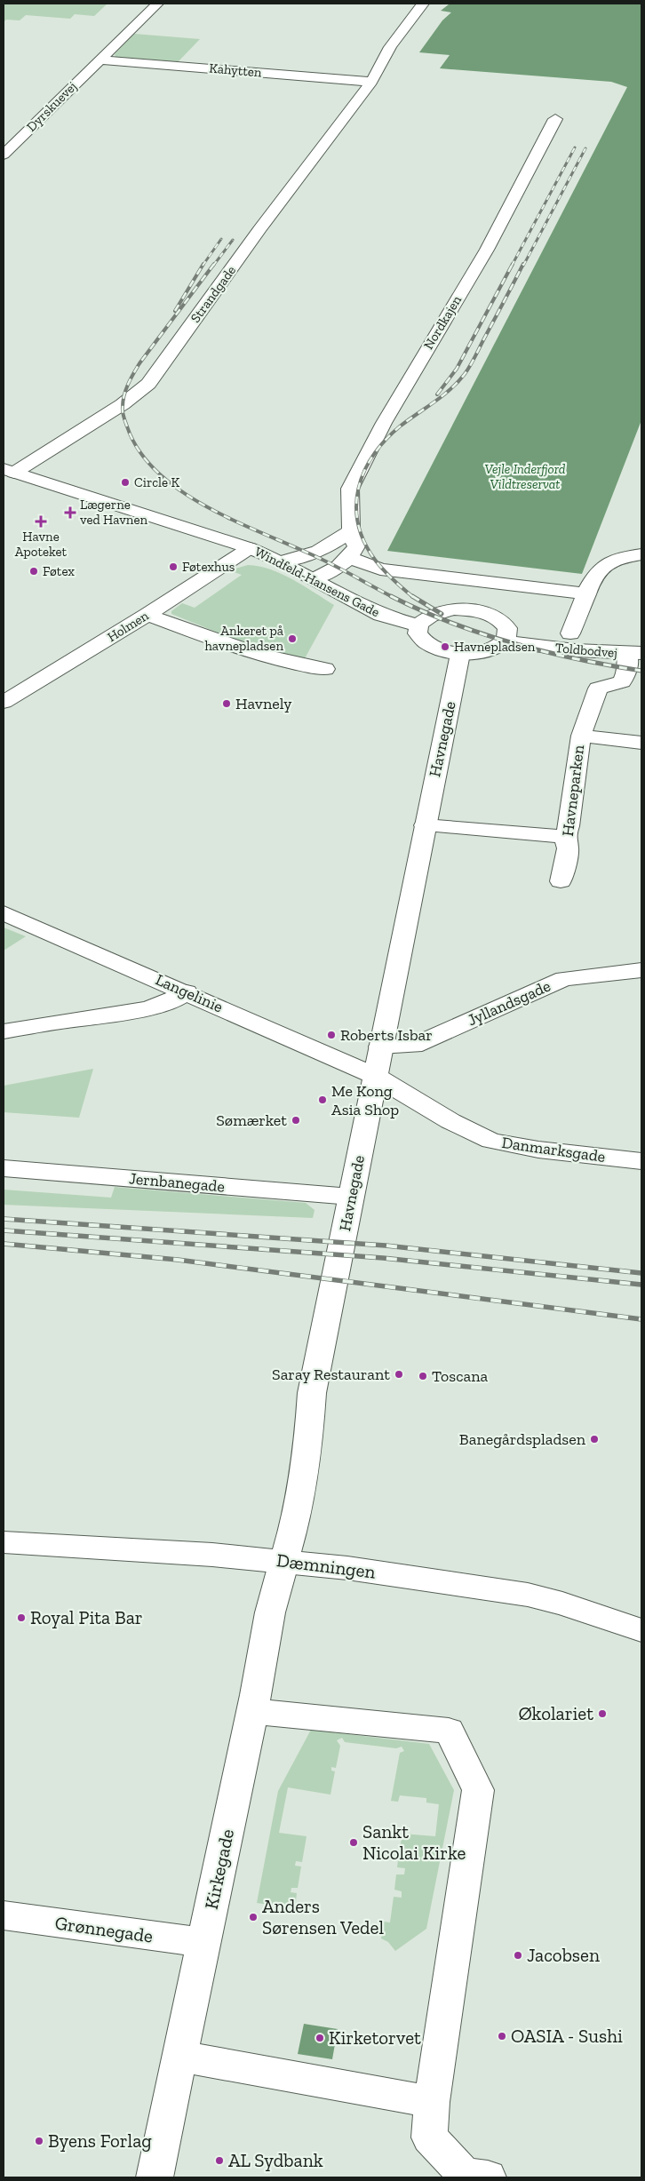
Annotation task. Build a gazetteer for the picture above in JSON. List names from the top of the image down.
{
  "streets": {
    "street": [
      "Kahytten",
      "Dyrskuevej",
      "Strandgade",
      "Nordkajen",
      "Windfeld-Hansens Gade",
      "Holmen",
      "Toldbodvej",
      "Havnegade",
      "Havneparken",
      "Langelinie",
      "Jyllandsgade",
      "Danmarksgade",
      "Jernbanegade",
      "Dæmningen",
      "Kirkegade",
      "Grønnegade"
    ]
  },
  "crossings": [
    ["Kahytten", "Dyrskuevej"],
    ["Kahytten", "Strandgade"],
    ["Strandgade", "Windfeld-Hansens Gade"],
    ["Windfeld-Hansens Gade", "Holmen"],
    ["Havnegade", "Langelinie"],
    ["Havnegade", "Jyllandsgade"],
    ["Havnegade", "Danmarksgade"],
    ["Havnegade", "Jernbanegade"],
    ["Havnegade", "Dæmningen"],
    ["Havnegade", "Kirkegade"],
    ["Langelinie", "Danmarksgade"],
    ["Dæmningen", "Kirkegade"],
    ["Kirkegade", "Grønnegade"]
  ],
  "parks": ["Vejle Inderfjord Vildtreservat"],
  "places": {
    "other": [
      "Circle K",
      "Føtexhus",
      "Føtex",
      "Ankeret på havnepladsen",
      "Havnepladsen",
      "Havnely",
      "Roberts Isbar",
      "Me Kong Asia Shop",
      "Sømærket",
      "Saray Restaurant",
      "Toscana",
      "Banegårdspladsen",
      "Royal Pita Bar",
      "Økolariet",
      "Sankt Nicolai Kirke",
      "Anders Sørensen Vedel",
      "Jacobsen",
      "OASIA - Sushi",
      "Kirketorvet",
      "Byens Forlag",
      "AL Sydbank"
    ],
    "health": ["Lægerne ved Havnen", "Havne Apoteket"]
  }
}
